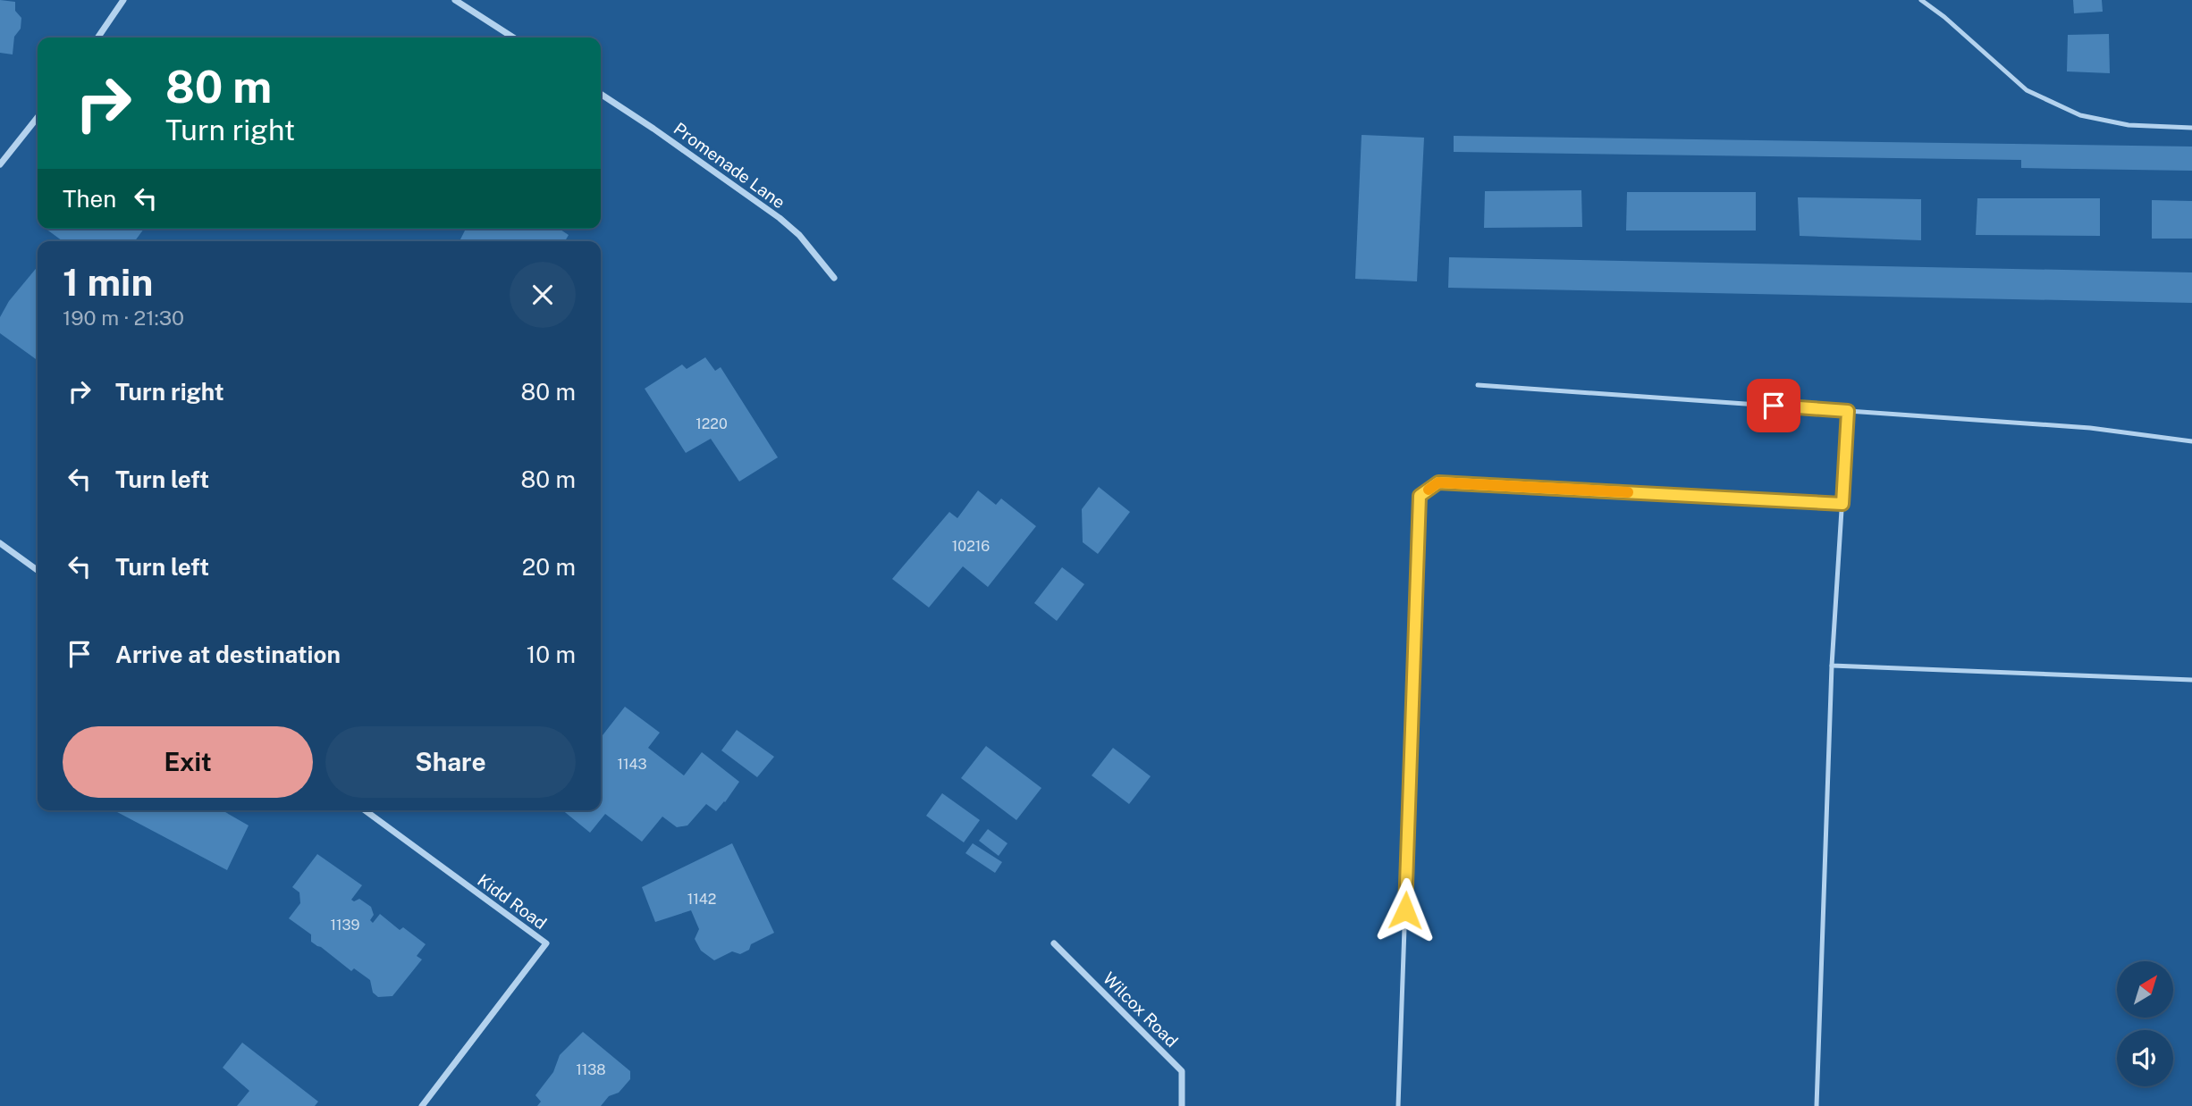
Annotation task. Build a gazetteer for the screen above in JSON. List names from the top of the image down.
{
  "streets": {
    "street": ["Promenade Lane", "Kidd Road", "Wilcox Road"]
  },
  "house_numbers": [
    "1220",
    "10216",
    "1143",
    "1142",
    "1139",
    "1138"
  ],
  "north": "top right",
  "page": {
    "turn": ["80 m", "Turn right"],
    "then": "Then",
    "heading": ["1 min", "190 m · 21:30"],
    "list": [
      {
        "name": "Turn right",
        "value": "80 m"
      },
      {
        "name": "Turn left",
        "value": "80 m"
      },
      {
        "name": "Turn left",
        "value": "20 m"
      },
      {
        "name": "Arrive at destination",
        "value": "10 m"
      }
    ],
    "buttons": ["Exit", "Share"]
  }
}
